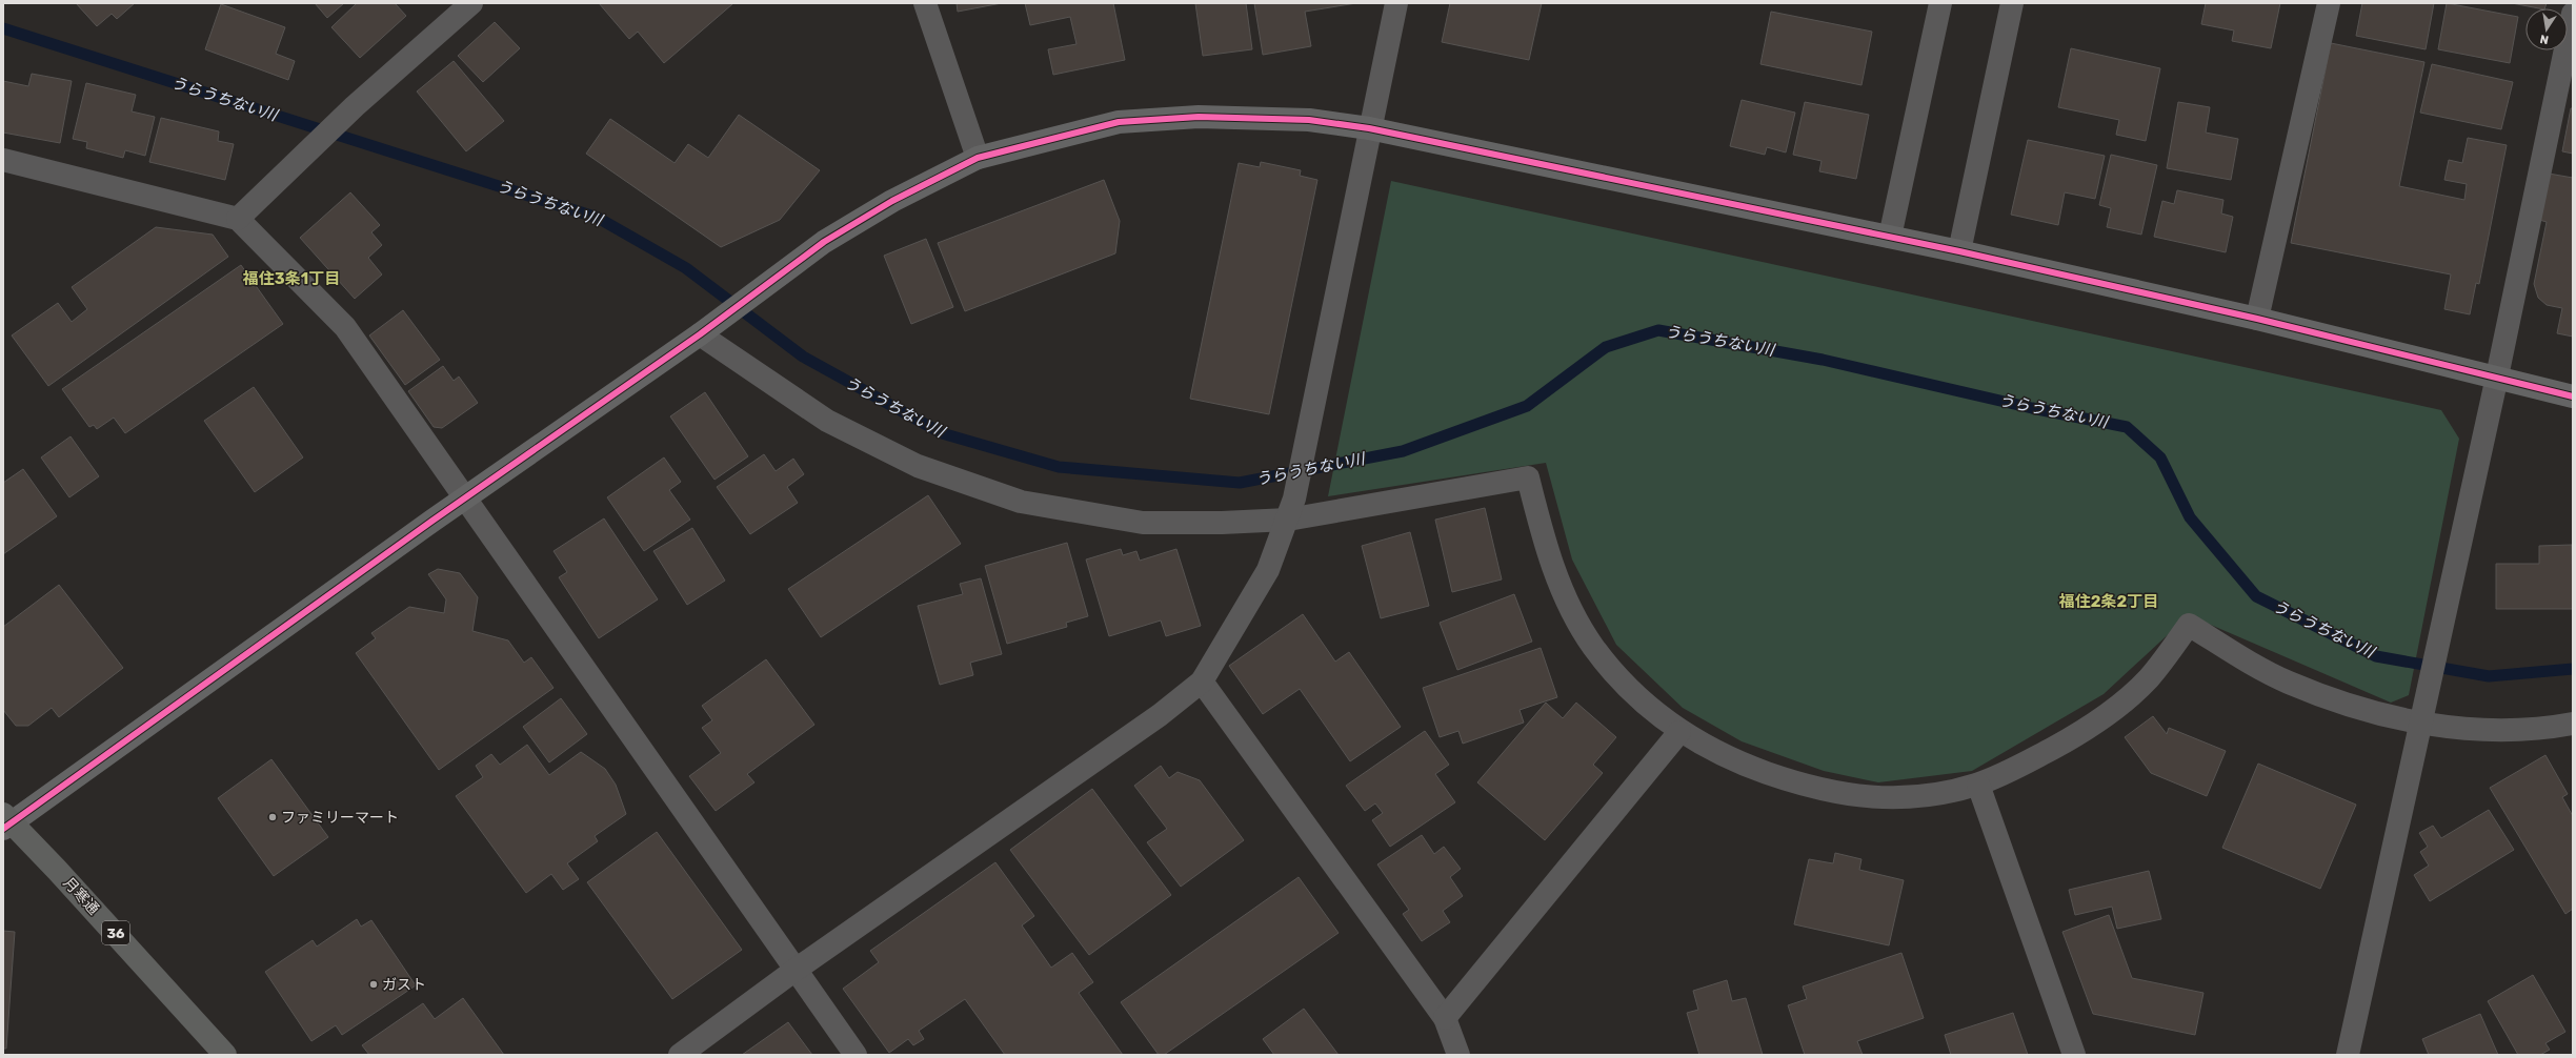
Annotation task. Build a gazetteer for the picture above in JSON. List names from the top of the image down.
{
  "streets": {
    "highway": ["月寒通", "36"]
  },
  "districts": ["福住3条1丁目", "福住2条2丁目"],
  "water": ["うらうちない川"],
  "places": ["ファミリーマート", "ガスト"],
  "north": "bottom"
}
